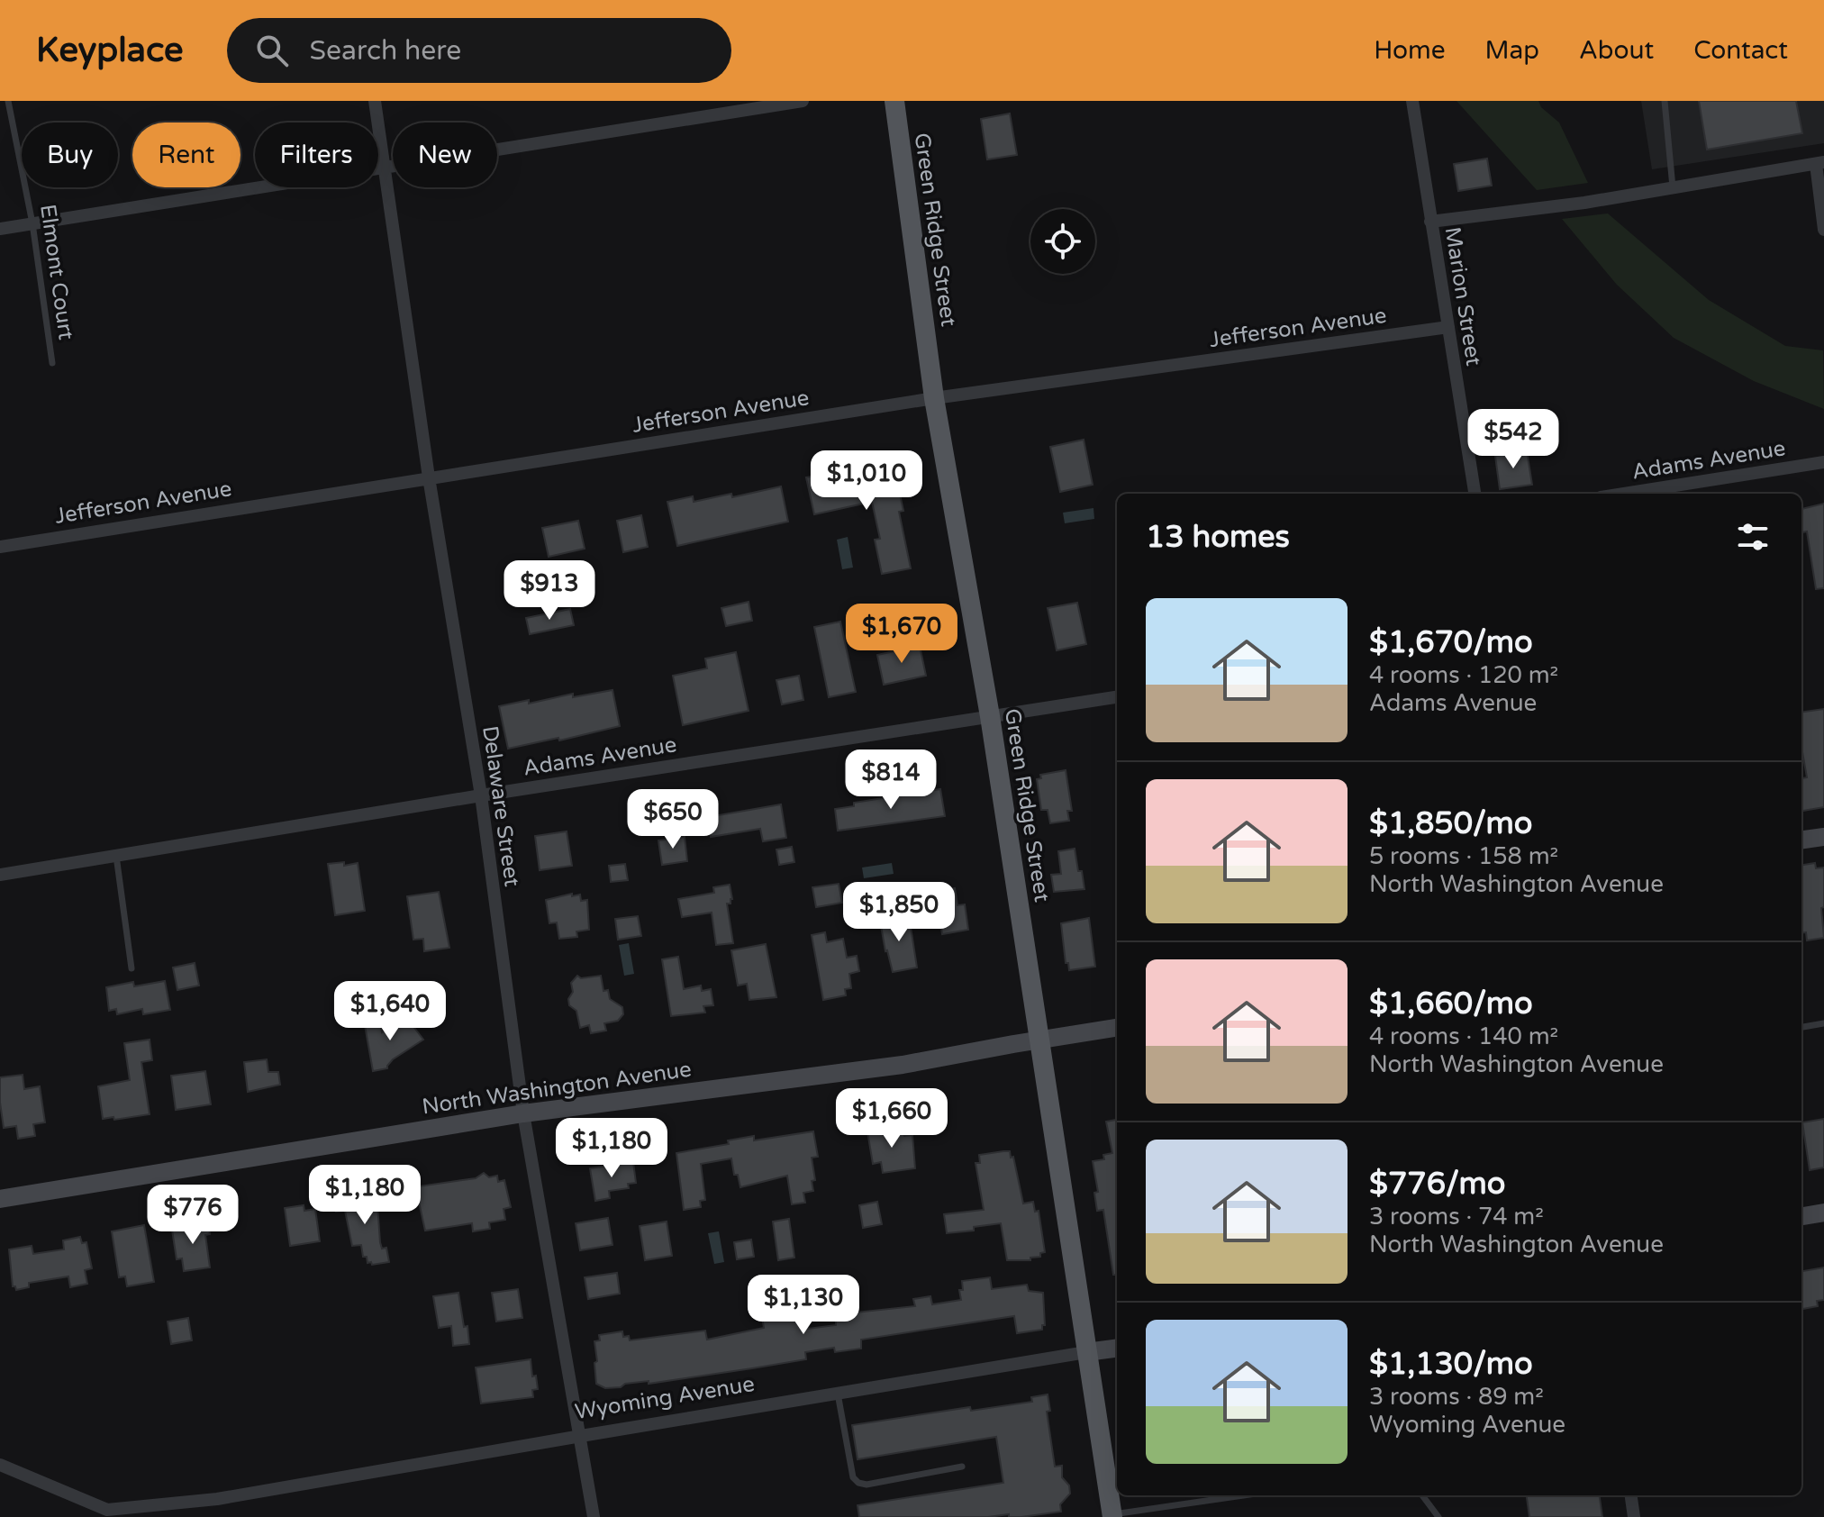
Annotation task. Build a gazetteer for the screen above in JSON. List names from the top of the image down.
{
  "streets": {
    "main road": ["Green Ridge Street"],
    "street": [
      "Marion Street",
      "Jefferson Avenue",
      "Adams Avenue",
      "Delaware Street",
      "North Washington Avenue",
      "Wyoming Avenue"
    ],
    "lane": ["Elmont Court"]
  },
  "crossings": [
    ["Green Ridge Street", "Jefferson Avenue"],
    ["Green Ridge Street", "Adams Avenue"],
    ["Green Ridge Street", "North Washington Avenue"],
    ["Green Ridge Street", "Wyoming Avenue"],
    ["Marion Street", "Jefferson Avenue"],
    ["Jefferson Avenue", "Delaware Street"],
    ["Adams Avenue", "Delaware Street"],
    ["Delaware Street", "North Washington Avenue"],
    ["Delaware Street", "Wyoming Avenue"]
  ],
  "page": {
    "header": "Keyplace",
    "search": "Search here",
    "nav": [
      "Home",
      "Map",
      "About",
      "Contact"
    ],
    "chip": [
      "Buy",
      "Rent",
      "Filters",
      "New"
    ],
    "price": [
      "$542",
      "$1,010",
      "$913",
      "$1,670",
      "$814",
      "$650",
      "$1,850",
      "$1,640",
      "$1,660",
      "$1,180",
      "$1,180",
      "$776",
      "$1,130"
    ],
    "heading": "13 homes",
    "list": [
      {
        "name": "$1,670/mo",
        "note": "4 rooms · 120 m² · Adams Avenue"
      },
      {
        "name": "$1,850/mo",
        "note": "5 rooms · 158 m² · North Washington Avenue"
      },
      {
        "name": "$1,660/mo",
        "note": "4 rooms · 140 m² · North Washington Avenue"
      },
      {
        "name": "$776/mo",
        "note": "3 rooms · 74 m² · North Washington Avenue"
      },
      {
        "name": "$1,130/mo",
        "note": "3 rooms · 89 m² · Wyoming Avenue"
      }
    ]
  }
}
